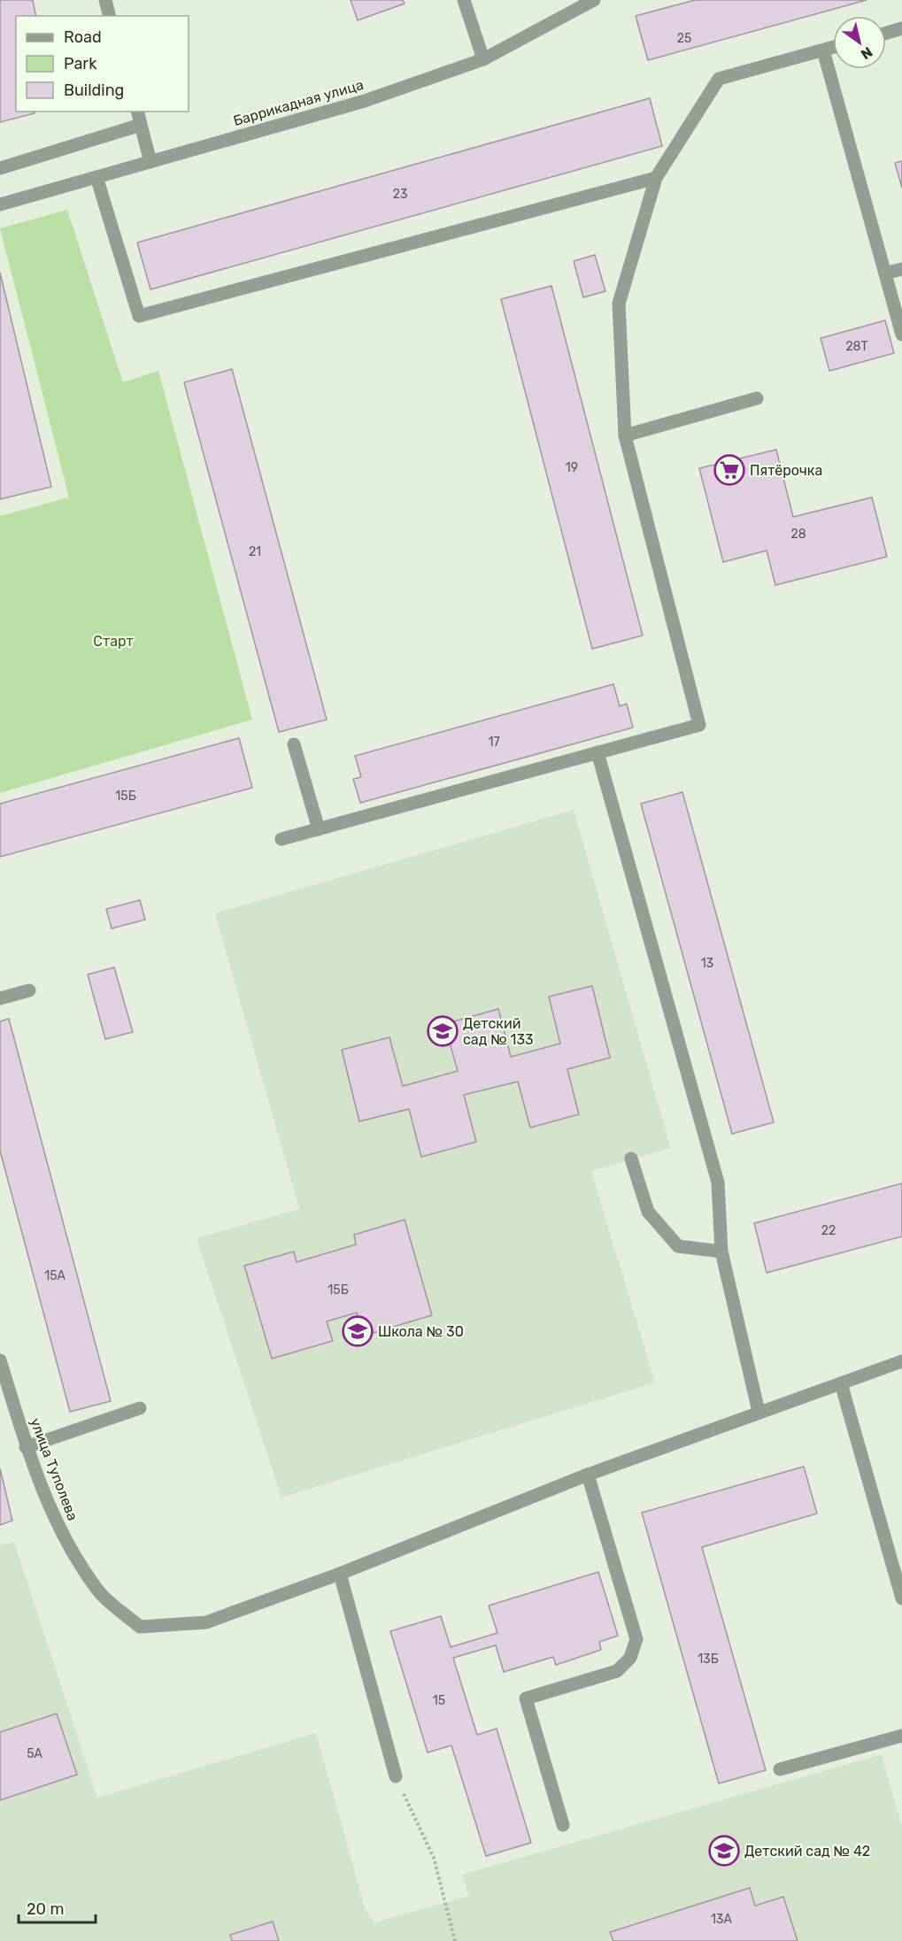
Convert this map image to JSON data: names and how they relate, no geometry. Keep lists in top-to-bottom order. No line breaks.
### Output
{"streets":{"street":["Баррикадная улица","улица Туполева"]},"parks":["Старт"],"places":{"supermarket":["Пятёрочка"],"school or university":["Детский сад № 133","Школа № 30","Детский сад № 42"]},"house_numbers":["25","23","28Т","19","28","21","17","15Б","13","22","15А","15Б","13Б","15","5А","13А"],"legend":["Road","Park","Building"],"scale_bar":"20 m","north":"bottom right"}
